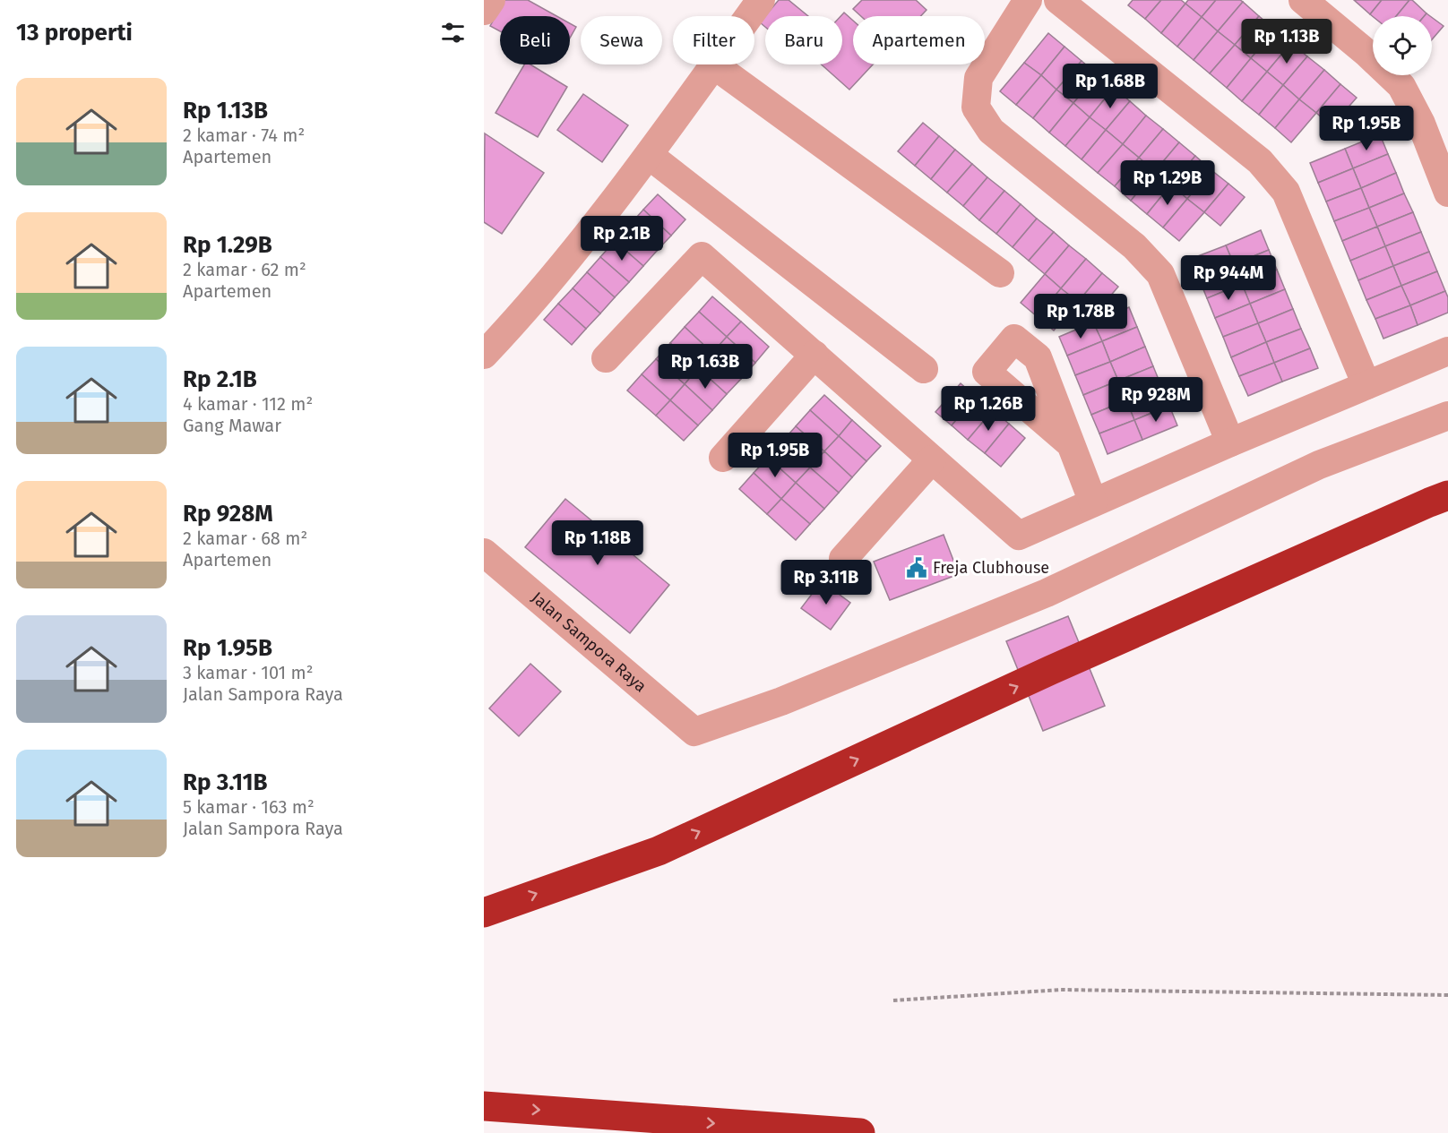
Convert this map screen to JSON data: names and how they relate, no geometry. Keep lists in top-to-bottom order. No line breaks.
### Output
{"streets":{"street":["Jalan Sampora Raya"]},"places":{"public building":["Freja Clubhouse"]},"page":{"heading":"13 properti","chip":["Beli","Sewa","Filter","Baru","Apartemen"],"price":["Rp 1.13B","Rp 1.68B","Rp 1.95B","Rp 1.29B","Rp 2.1B","Rp 944M","Rp 1.78B","Rp 1.63B","Rp 928M","Rp 1.26B","Rp 1.95B","Rp 1.18B","Rp 3.11B"],"list":[{"name":"Rp 1.13B","note":"2 kamar · 74 m² · Apartemen"},{"name":"Rp 1.29B","note":"2 kamar · 62 m² · Apartemen"},{"name":"Rp 2.1B","note":"4 kamar · 112 m² · Gang Mawar"},{"name":"Rp 928M","note":"2 kamar · 68 m² · Apartemen"},{"name":"Rp 1.95B","note":"3 kamar · 101 m² · Jalan Sampora Raya"},{"name":"Rp 3.11B","note":"5 kamar · 163 m² · Jalan Sampora Raya"}]}}
